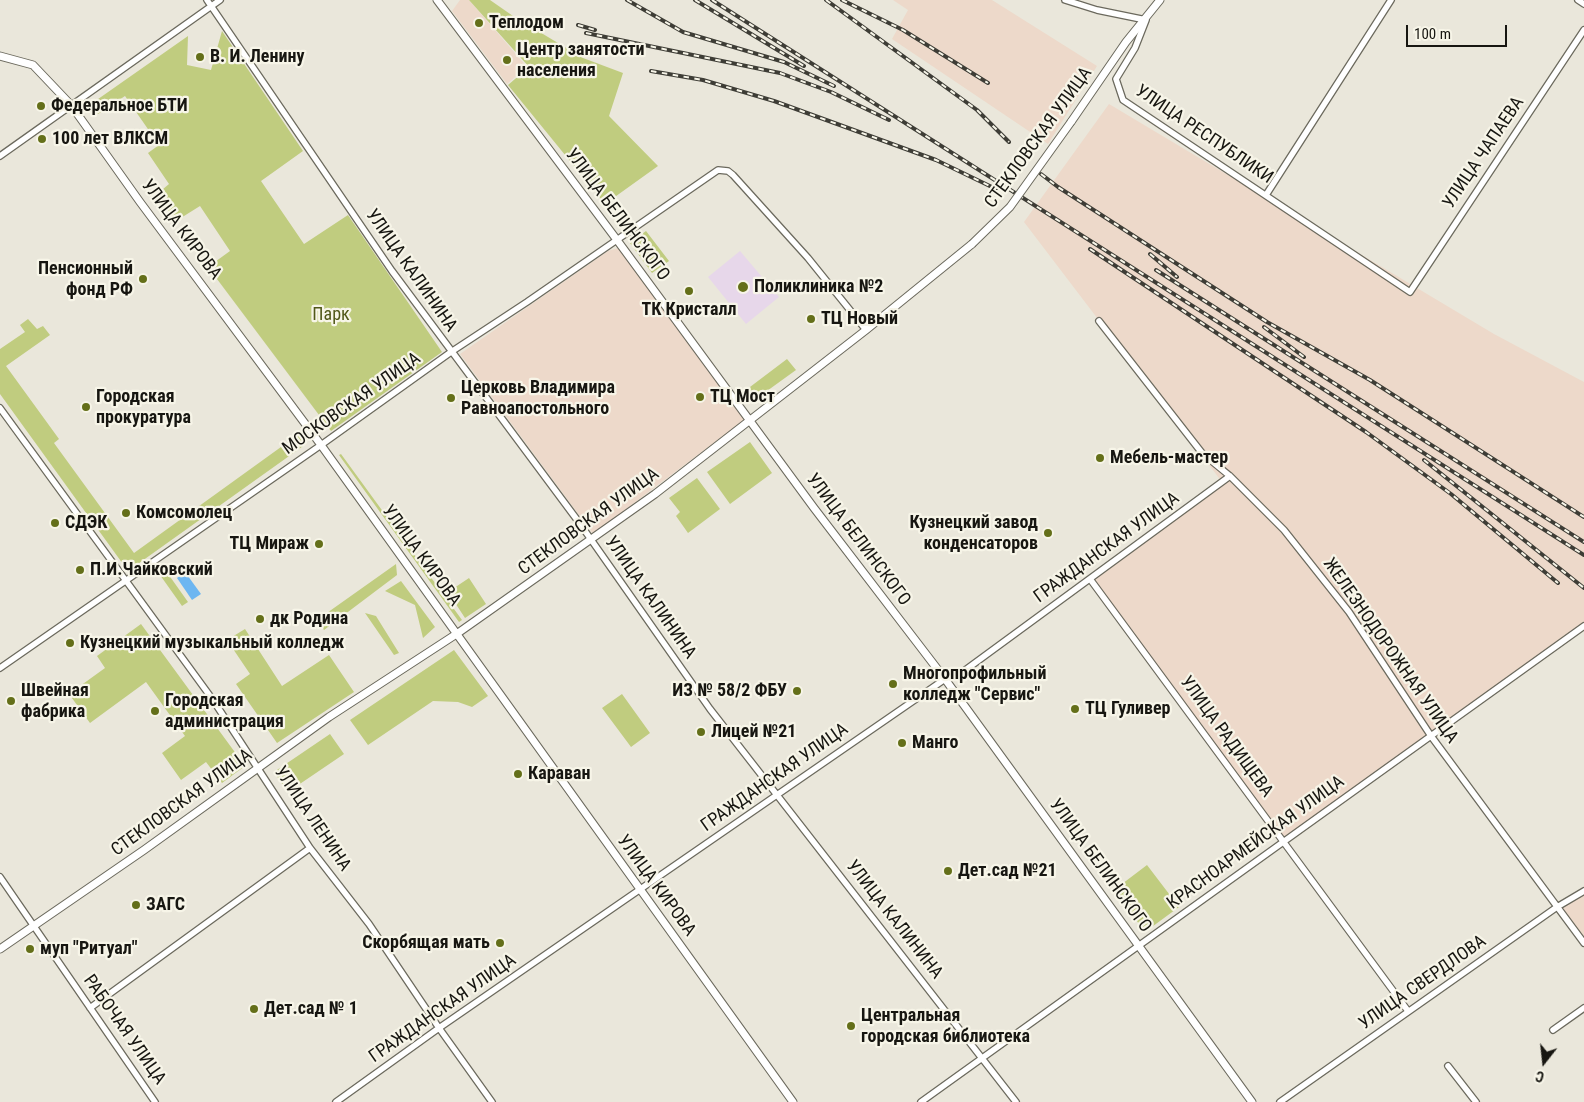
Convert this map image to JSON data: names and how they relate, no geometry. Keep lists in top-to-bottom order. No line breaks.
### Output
{"streets":{"street":["УЛИЦА РЕСПУБЛИКИ","СТЕКЛОВСКАЯ УЛИЦА","УЛИЦА ЧАПАЕВА","УЛИЦА БЕЛИНСКОГО","УЛИЦА КИРОВА","УЛИЦА КАЛИНИНА","МОСКОВСКАЯ УЛИЦА","ГРАЖДАНСКАЯ УЛИЦА","ЖЕЛЕЗНОДОРОЖНАЯ УЛИЦА","УЛИЦА РАДИЩЕВА","УЛИЦА ЛЕНИНА","КРАСНОАРМЕЙСКАЯ УЛИЦА","УЛИЦА СВЕРДЛОВА","РАБОЧАЯ УЛИЦА"]},"crossings":[["УЛИЦА РЕСПУБЛИКИ","СТЕКЛОВСКАЯ УЛИЦА"],["УЛИЦА РЕСПУБЛИКИ","УЛИЦА ЧАПАЕВА"],["СТЕКЛОВСКАЯ УЛИЦА","УЛИЦА БЕЛИНСКОГО"],["СТЕКЛОВСКАЯ УЛИЦА","УЛИЦА КИРОВА"],["СТЕКЛОВСКАЯ УЛИЦА","УЛИЦА КАЛИНИНА"],["СТЕКЛОВСКАЯ УЛИЦА","МОСКОВСКАЯ УЛИЦА"],["СТЕКЛОВСКАЯ УЛИЦА","УЛИЦА ЛЕНИНА"],["СТЕКЛОВСКАЯ УЛИЦА","РАБОЧАЯ УЛИЦА"],["УЛИЦА БЕЛИНСКОГО","МОСКОВСКАЯ УЛИЦА"],["УЛИЦА БЕЛИНСКОГО","ГРАЖДАНСКАЯ УЛИЦА"],["УЛИЦА БЕЛИНСКОГО","КРАСНОАРМЕЙСКАЯ УЛИЦА"],["УЛИЦА КИРОВА","МОСКОВСКАЯ УЛИЦА"],["УЛИЦА КИРОВА","ГРАЖДАНСКАЯ УЛИЦА"],["УЛИЦА КАЛИНИНА","МОСКОВСКАЯ УЛИЦА"],["УЛИЦА КАЛИНИНА","ГРАЖДАНСКАЯ УЛИЦА"],["УЛИЦА КАЛИНИНА","КРАСНОАРМЕЙСКАЯ УЛИЦА"],["МОСКОВСКАЯ УЛИЦА","УЛИЦА ЛЕНИНА"],["ГРАЖДАНСКАЯ УЛИЦА","ЖЕЛЕЗНОДОРОЖНАЯ УЛИЦА"],["ГРАЖДАНСКАЯ УЛИЦА","УЛИЦА РАДИЩЕВА"],["ГРАЖДАНСКАЯ УЛИЦА","УЛИЦА ЛЕНИНА"],["ЖЕЛЕЗНОДОРОЖНАЯ УЛИЦА","КРАСНОАРМЕЙСКАЯ УЛИЦА"],["ЖЕЛЕЗНОДОРОЖНАЯ УЛИЦА","УЛИЦА СВЕРДЛОВА"],["УЛИЦА РАДИЩЕВА","КРАСНОАРМЕЙСКАЯ УЛИЦА"],["УЛИЦА РАДИЩЕВА","УЛИЦА СВЕРДЛОВА"]],"parks":["Парк"],"places":["Теплодом","В. И. Ленину","Центр занятости населения","Федеральное БТИ","100 лет ВЛКСМ","Пенсионный фонд РФ","Поликлиника №2","ТК Кристалл","ТЦ Новый","ТЦ Мост","Церковь Владимира Равноапостольного","Городская прокуратура","Мебель-мастер","Комсомолец","СДЭК","Кузнецкий завод конденсаторов","ТЦ Мираж","П.И.Чайковский","дк Родина","Кузнецкий музыкальный колледж","Многопрофильный колледж \"Сервис\"","ИЗ № 58/2 ФБУ","Швейная фабрика","ТЦ Гуливер","Городская администрация","Лицей №21","Манго","Караван","Дет.сад №21","ЗАГС","Скорбящая мать","муп \"Ритуал\"","Дет.сад № 1","Центральная городская библиотека"],"scale_bar":"100 m","north":"bottom"}
